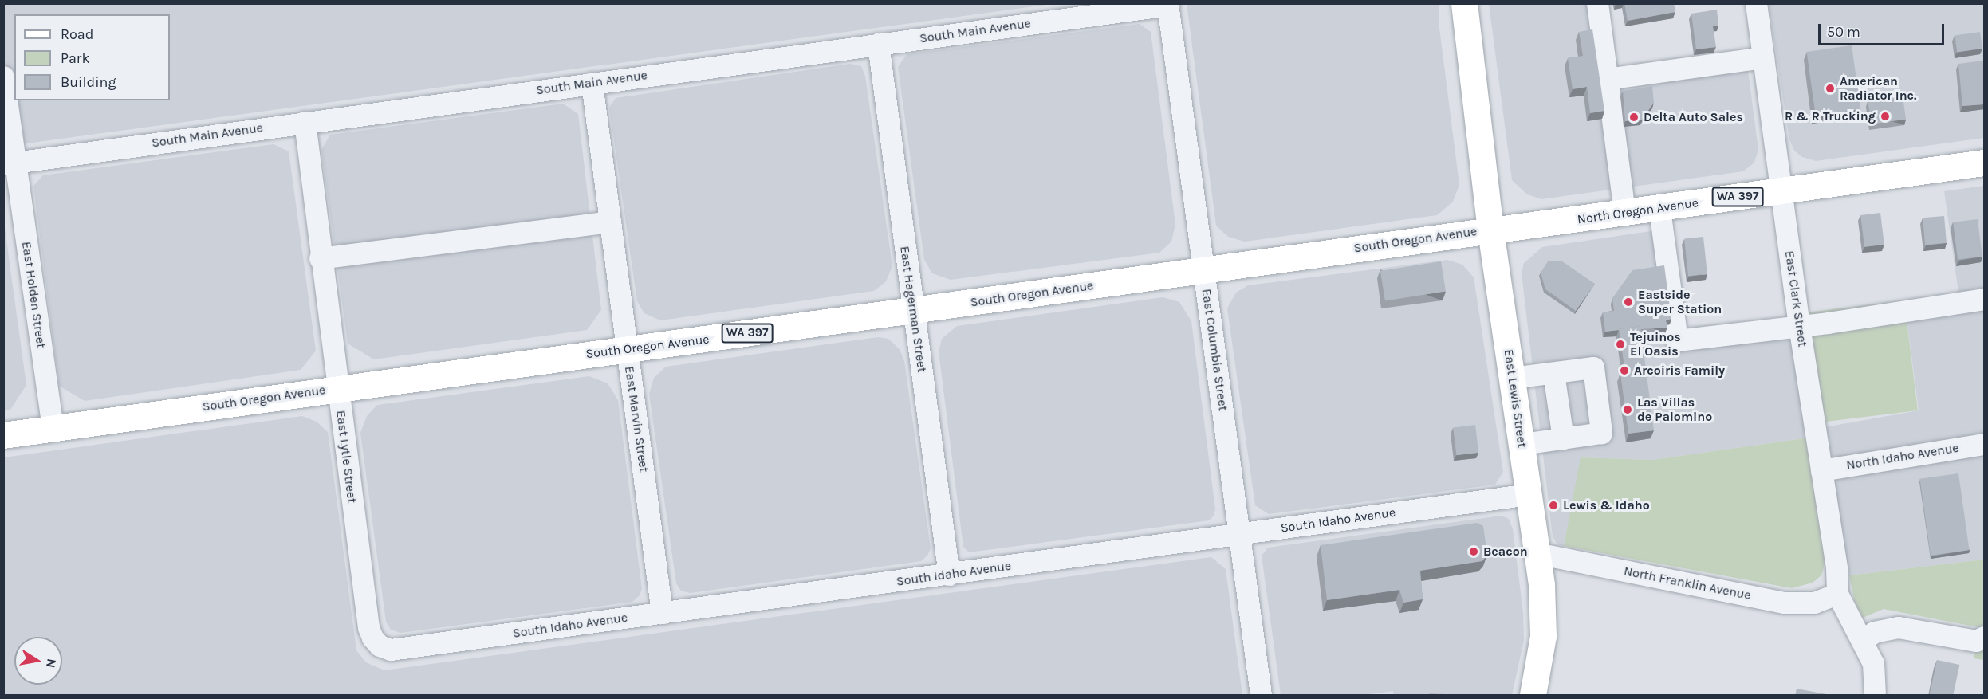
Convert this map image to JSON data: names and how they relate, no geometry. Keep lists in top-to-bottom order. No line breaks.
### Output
{"streets":{"main road":["WA 397","North Oregon Avenue","South Oregon Avenue","East Lewis Street"],"street":["South Main Avenue","East Holden Street","East Clark Street","East Hagerman Street","East Columbia Street","East Marvin Street","East Lytle Street","North Idaho Avenue","South Idaho Avenue","North Franklin Avenue"]},"crossings":[["South Main Avenue","East Holden Street"],["South Main Avenue","East Hagerman Street"],["South Main Avenue","East Columbia Street"],["South Main Avenue","East Marvin Street"],["South Main Avenue","East Lytle Street"],["North Oregon Avenue","South Oregon Avenue"],["North Oregon Avenue","East Clark Street"],["North Oregon Avenue","East Lewis Street"],["South Oregon Avenue","East Holden Street"],["South Oregon Avenue","East Hagerman Street"],["South Oregon Avenue","East Columbia Street"],["South Oregon Avenue","East Lewis Street"],["South Oregon Avenue","East Marvin Street"],["South Oregon Avenue","East Lytle Street"],["East Clark Street","North Idaho Avenue"],["East Clark Street","North Franklin Avenue"],["East Hagerman Street","South Idaho Avenue"],["East Columbia Street","South Idaho Avenue"],["East Lewis Street","South Idaho Avenue"],["East Lewis Street","North Franklin Avenue"],["East Marvin Street","South Idaho Avenue"],["East Lytle Street","South Idaho Avenue"]],"places":["American Radiator Inc.","R & R Trucking","Delta Auto Sales","Eastside Super Station","Tejuinos El Oasis","Arcoiris Family","Las Villas de Palomino","Lewis & Idaho","Beacon"],"legend":["Road","Park","Building"],"scale_bar":"50 m","north":"right"}
